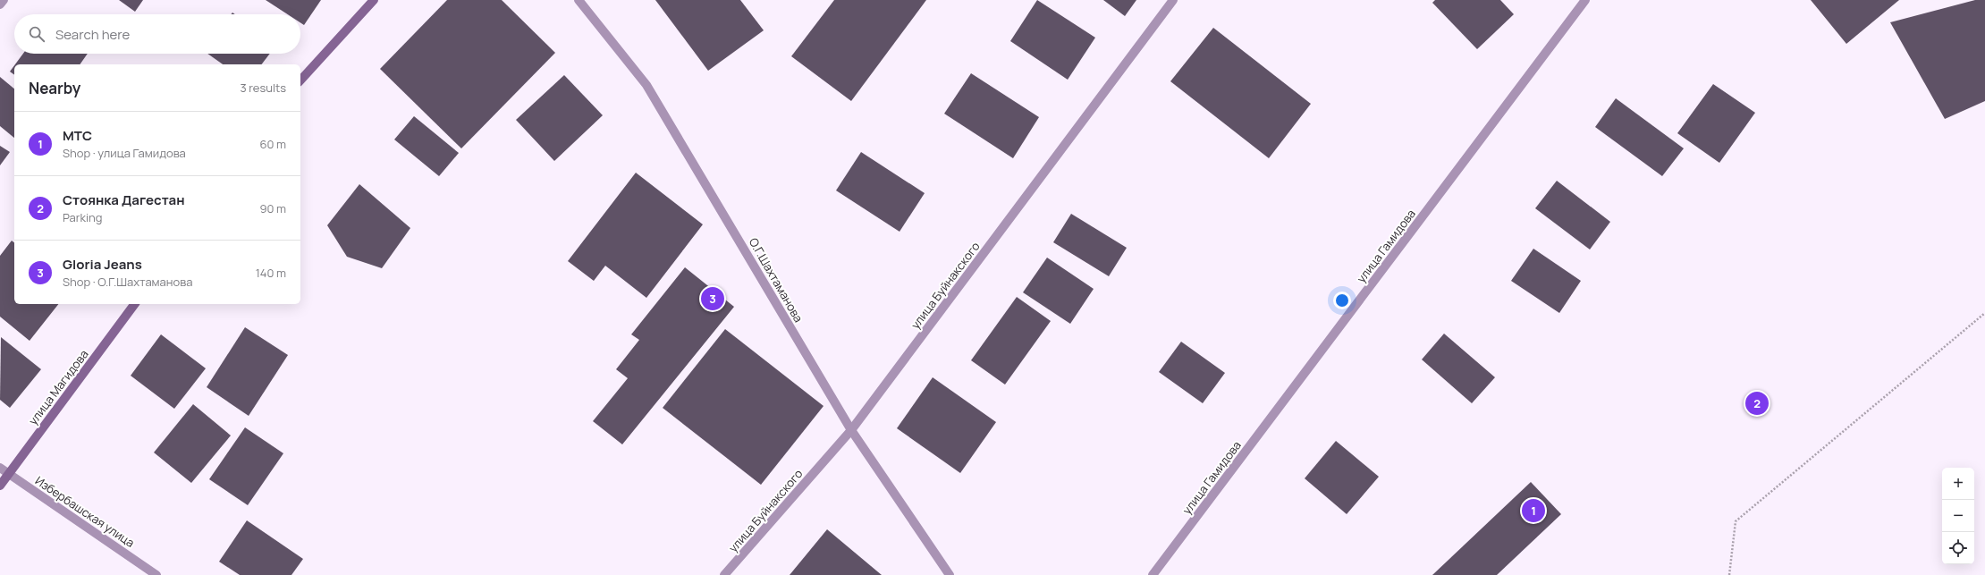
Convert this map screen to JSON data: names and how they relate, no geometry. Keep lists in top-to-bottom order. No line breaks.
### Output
{"streets":{"main road":["улица Магидова"],"street":["улица Гамидова","О.Г.Шахтаманова","улица Буйнакского","Избербашская улица"]},"crossings":[["О.Г.Шахтаманова","улица Буйнакского"],["улица Магидова","Избербашская улица"]],"page":{"search":"Search here","heading":["Nearby","3 results"],"list":[{"mark":"1","name":"МТС","note":"Shop · улица Гамидова","value":"60 m"},{"mark":"2","name":"Стоянка Дагестан","note":"Parking","value":"90 m"},{"mark":"3","name":"Gloria Jeans","note":"Shop · О.Г.Шахтаманова","value":"140 m"}],"pins":["3","2","1"],"map_buttons":["+","−"]}}
